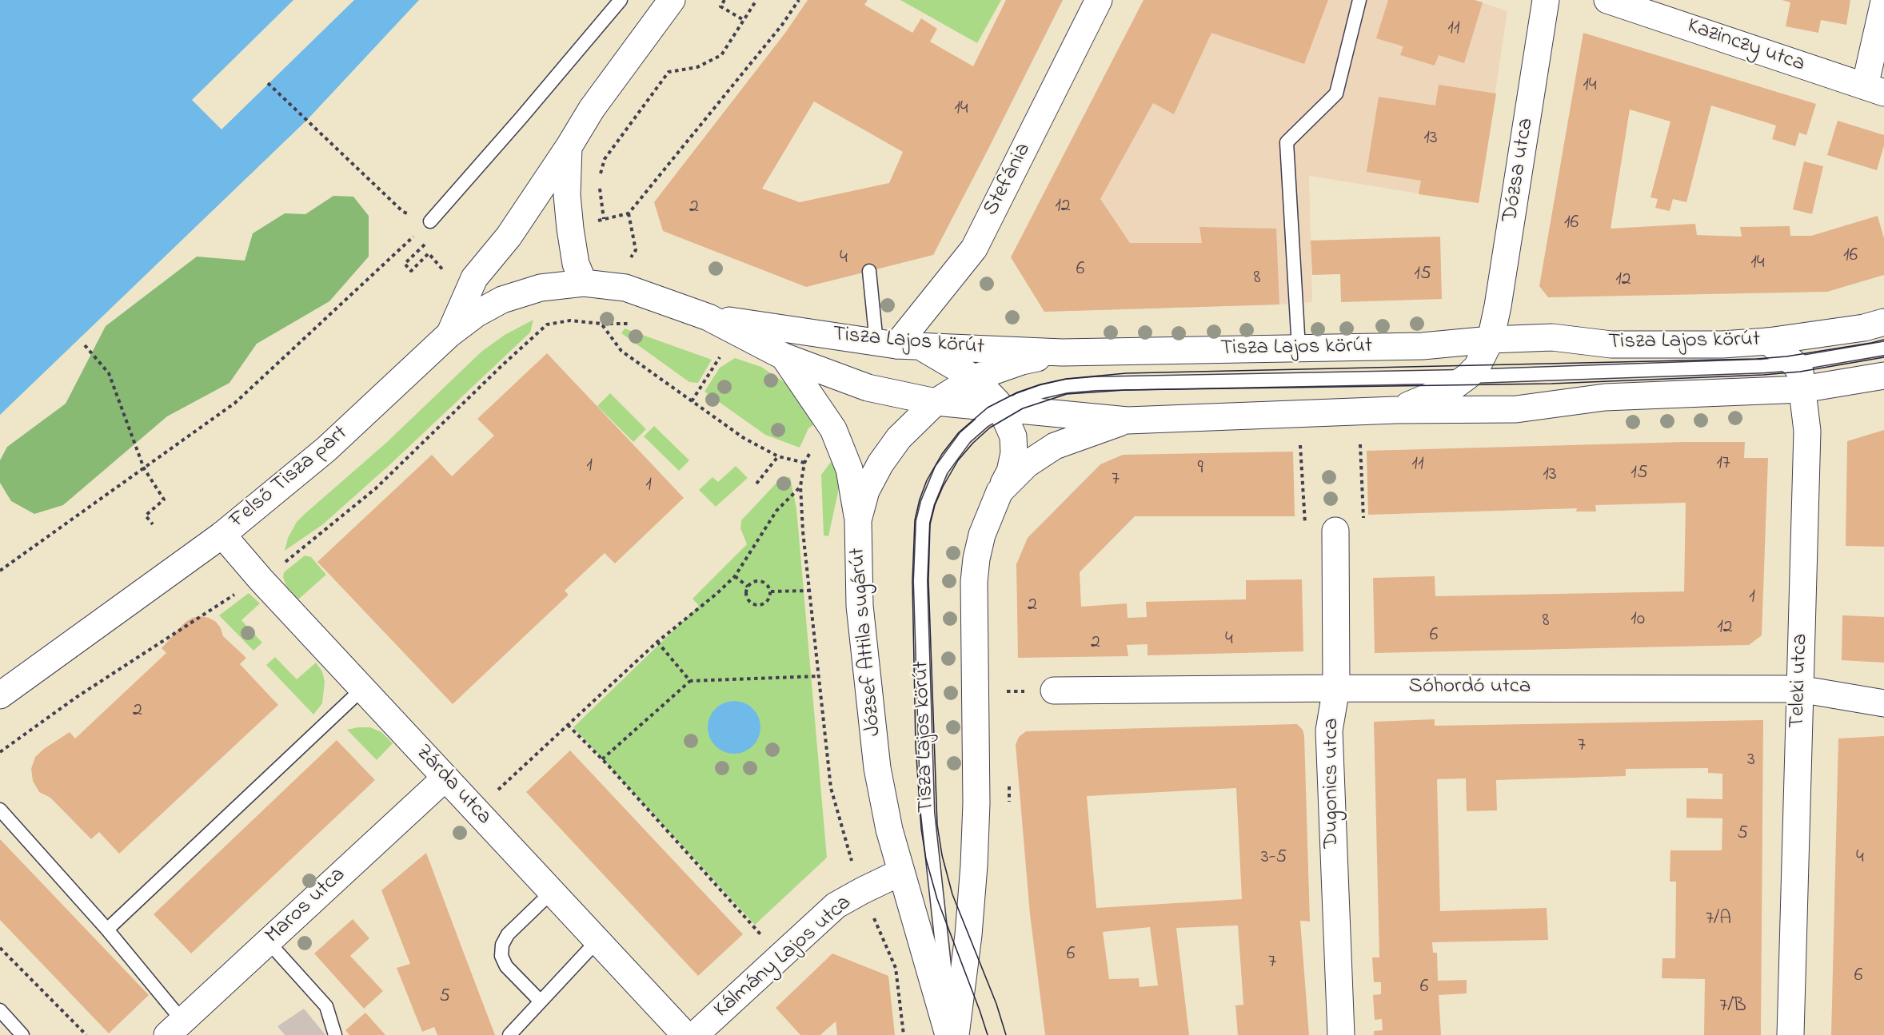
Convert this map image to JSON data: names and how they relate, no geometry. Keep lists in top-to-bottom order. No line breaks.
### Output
{"streets":{"street":["Kazinczy utca","Dózsa utca","Stefánia","Tisza Lajos körút","Felső Tisza part","József Attila sugárút","Teleki utca","Sóhordó utca","Dugonics utca","Zárda utca","Maros utca","Kálmány Lajos utca"]},"crossings":[["Dózsa utca","Tisza Lajos körút"],["Stefánia","Tisza Lajos körút"],["Tisza Lajos körút","Felső Tisza part"],["Tisza Lajos körút","József Attila sugárút"],["Tisza Lajos körút","Teleki utca"],["Felső Tisza part","Zárda utca"],["József Attila sugárút","Kálmány Lajos utca"],["Teleki utca","Sóhordó utca"],["Sóhordó utca","Dugonics utca"],["Zárda utca","Maros utca"]],"house_numbers":["11","14","14","13","12","2","16","16","4","14","6","15","8","12","17","11","1","9","15","13","7","1","1","2","10","8","12","6","4","2","2","7","3","5","3-5","4","7/A","6","7","6","6","5","7/B"]}
